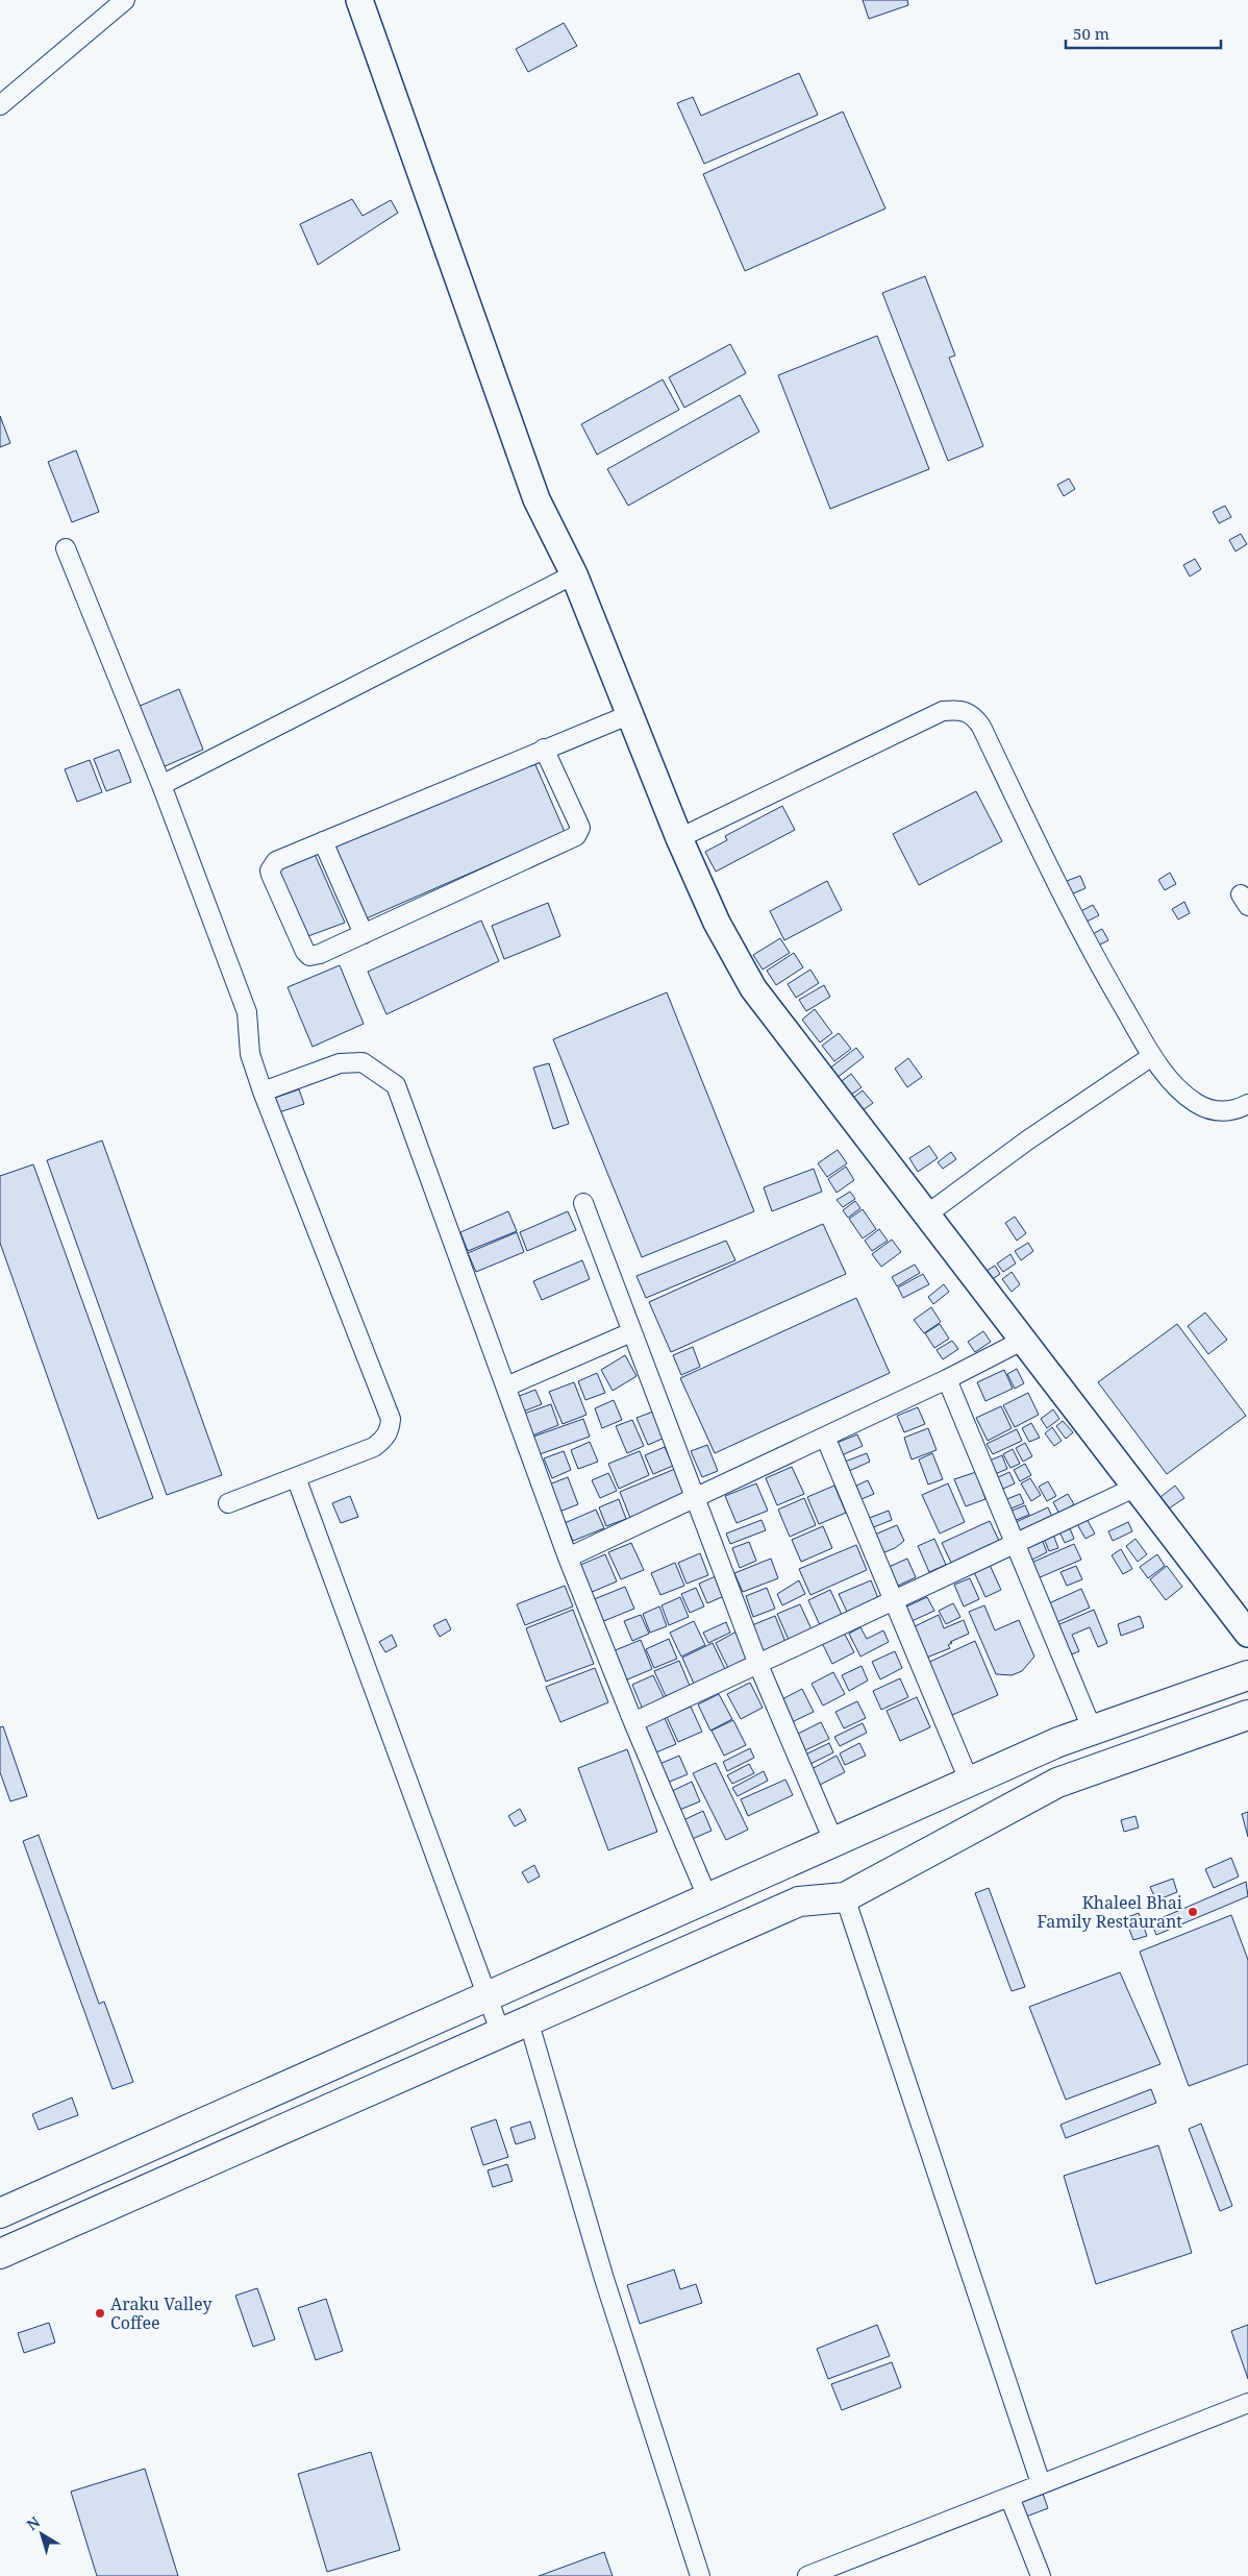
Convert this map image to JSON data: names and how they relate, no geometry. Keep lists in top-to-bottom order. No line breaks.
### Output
{"places":["Khaleel Bhai Family Restaurant","Araku Valley Coffee"],"scale_bar":"50 m","north":"top left"}
